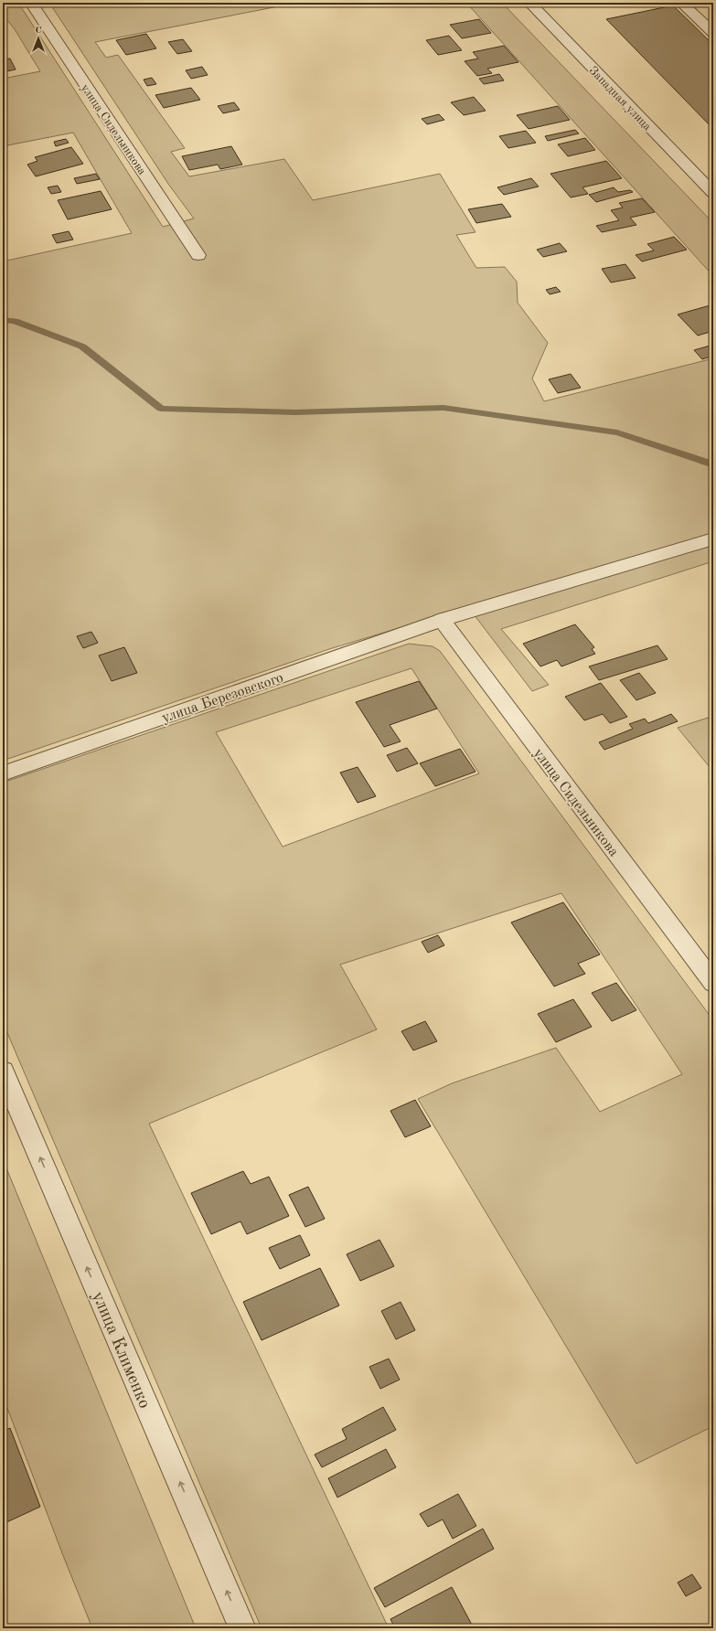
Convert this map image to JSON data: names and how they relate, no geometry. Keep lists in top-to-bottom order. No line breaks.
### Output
{"streets":{"street":["Западная улица","улица Сидельникова","улица Березовского","улица Клименко"]},"crossings":[["улица Сидельникова","улица Березовского"]],"one_way":["улица Клименко"],"north":"top"}
